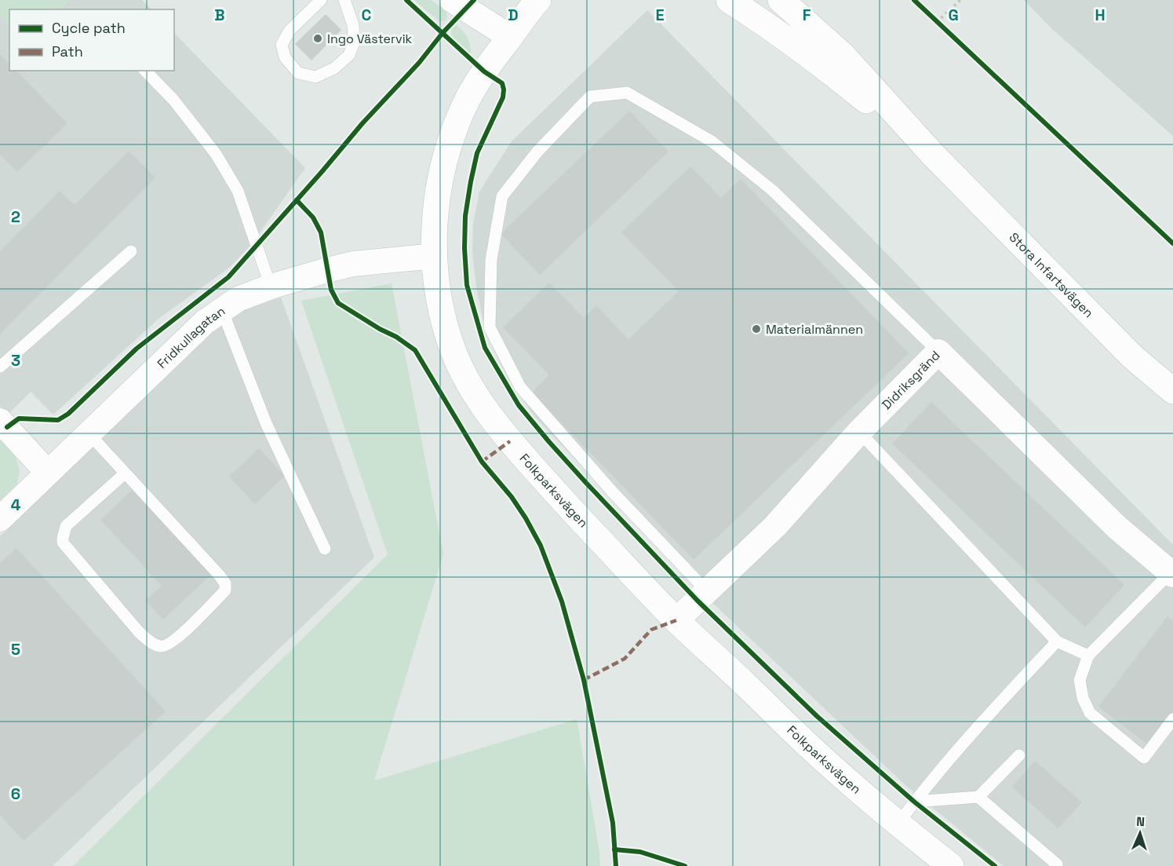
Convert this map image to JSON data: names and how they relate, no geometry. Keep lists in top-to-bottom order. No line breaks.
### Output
{"streets":{"main road":["Stora Infartsvägen","Folkparksvägen"],"street":["Fridkullagatan","Didriksgränd"]},"crossings":[["Fridkullagatan","Folkparksvägen"],["Didriksgränd","Folkparksvägen"]],"places":["Ingo Västervik","Materialmännen"],"legend":["Cycle path","Path"],"north":"top","grid":{"columns":["B","C","D","E","F","G","H"],"rows":["2","3","4","5","6"]}}
